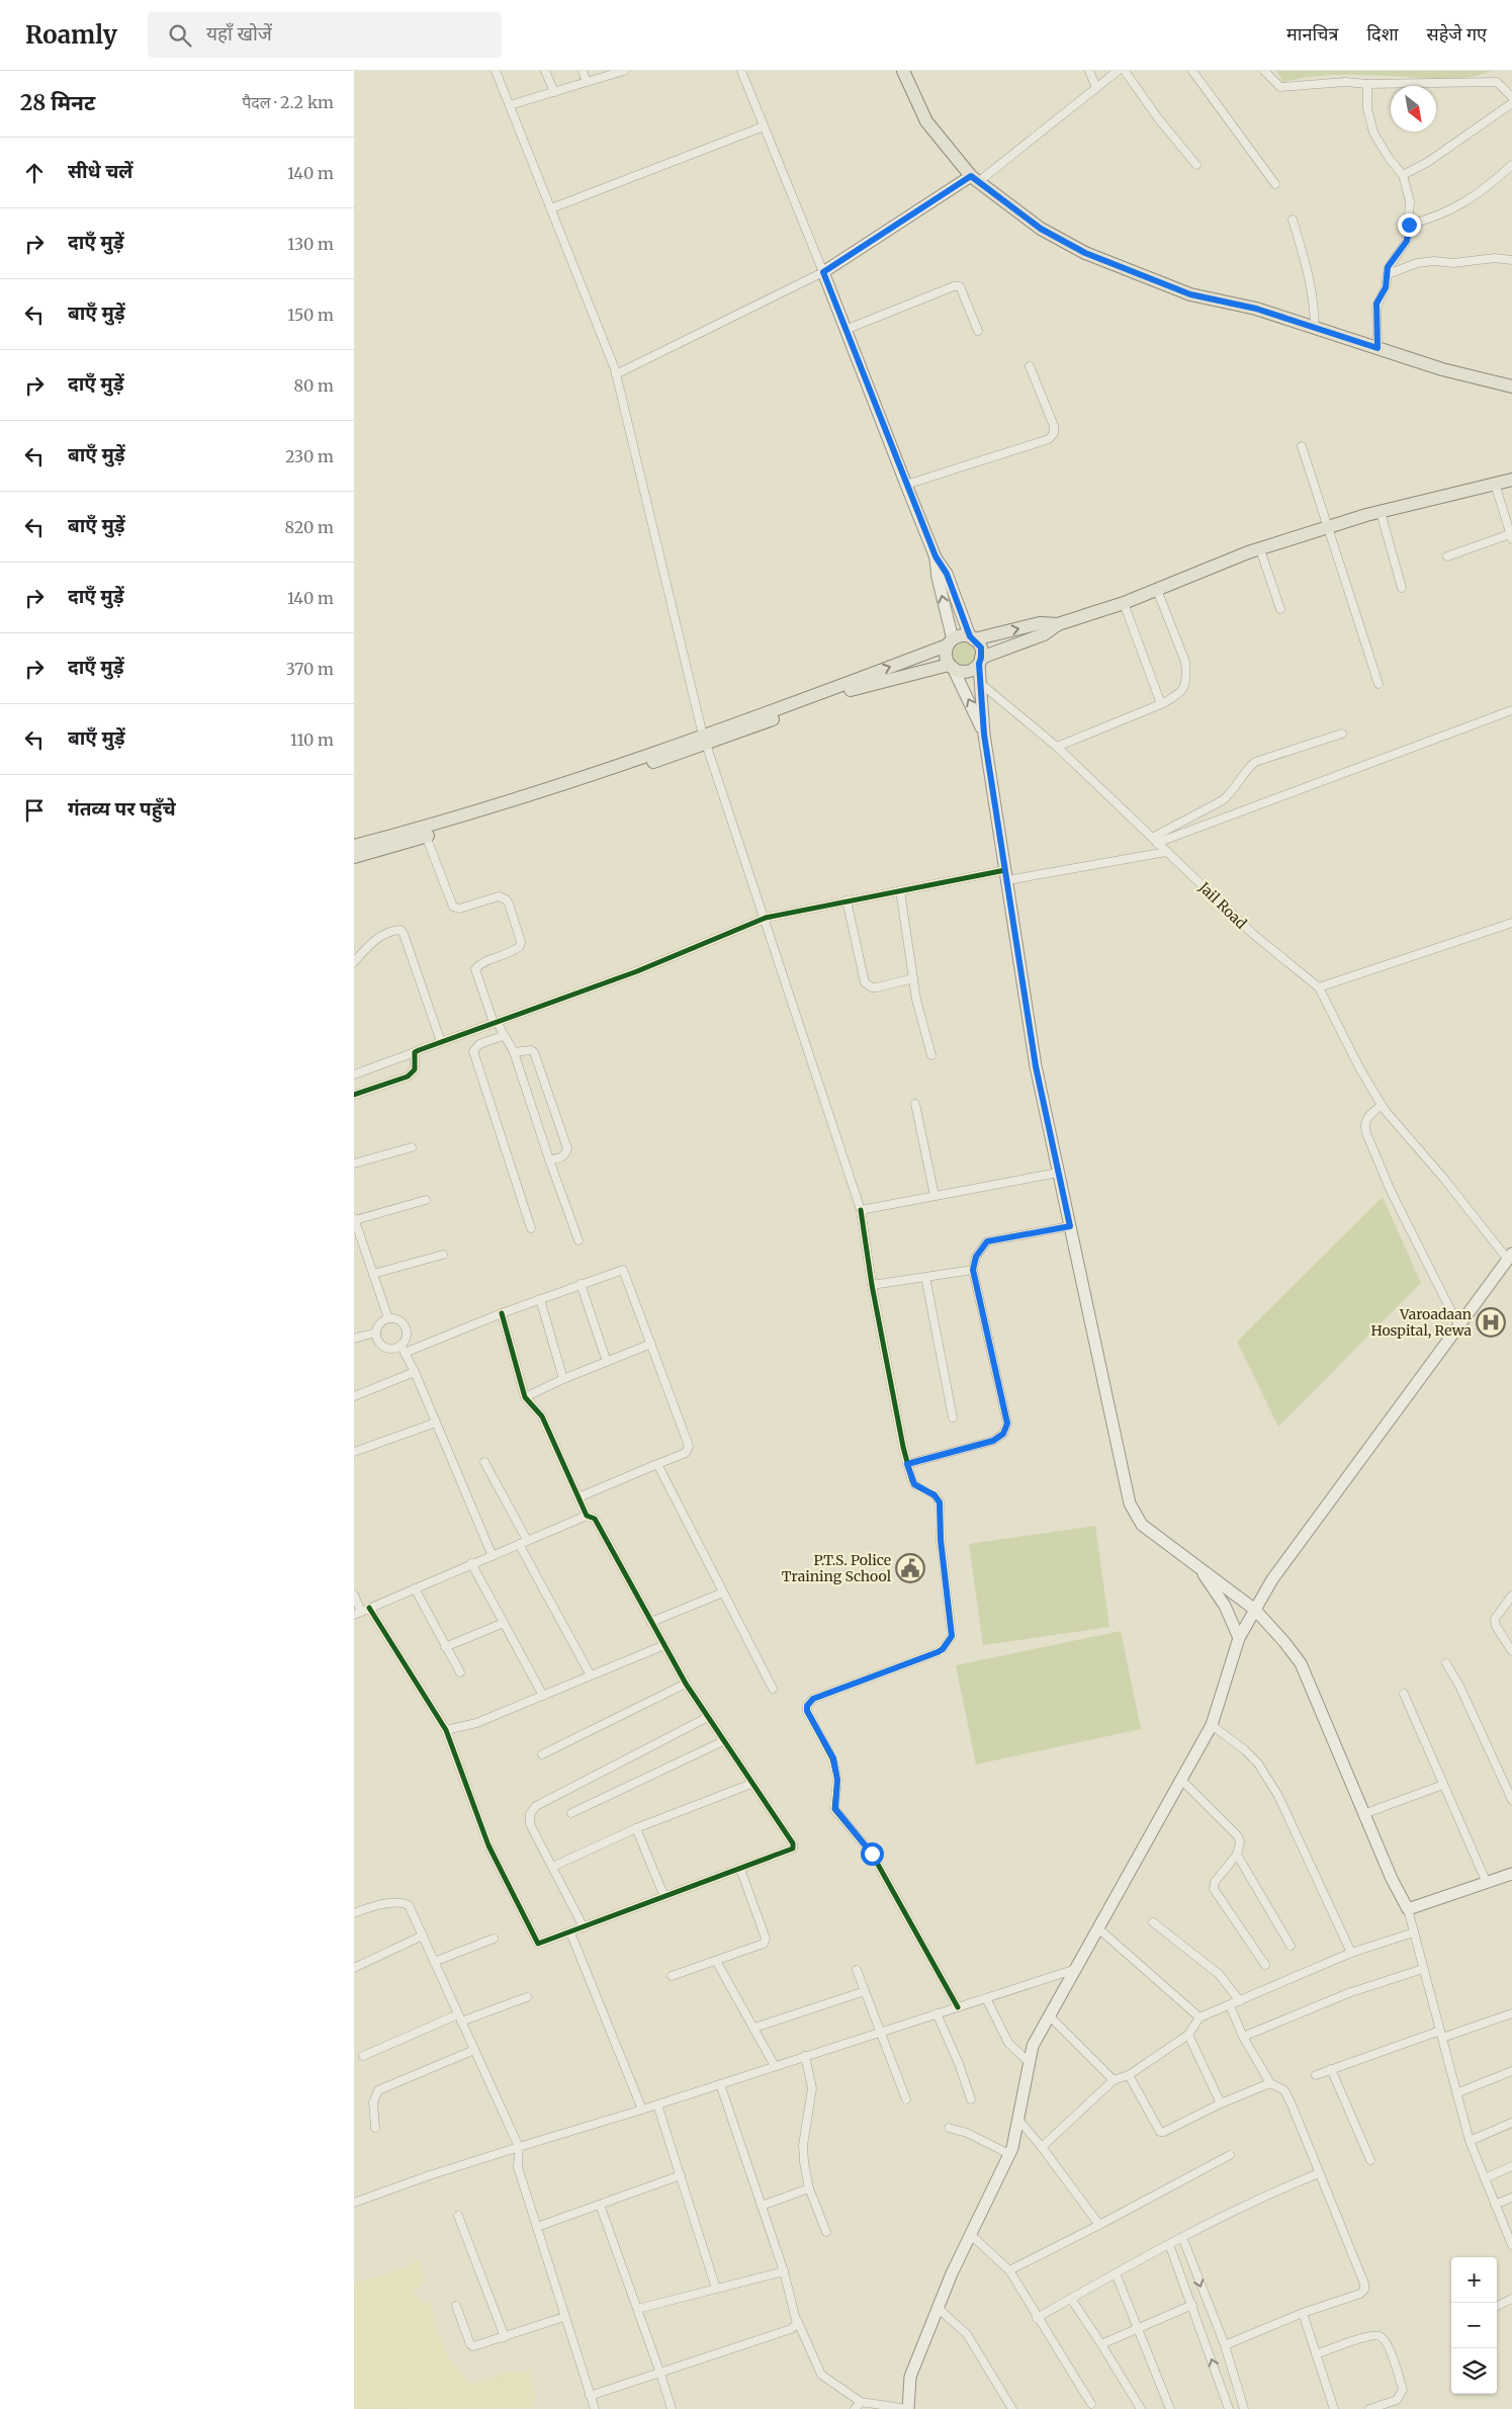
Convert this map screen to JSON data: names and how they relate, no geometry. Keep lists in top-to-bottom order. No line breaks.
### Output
{"streets":{"street":["Jail Road"]},"places":{"hospital":["Varoadaan Hospital, Rewa"],"public building":["P.T.S. Police Training School"]},"north":"bottom right","page":{"header":"Roamly","search":"यहाँ खोजें","nav":["मानचित्र","दिशा","सहेजे गए"],"heading":["28 मिनट","पैदल · 2.2 km"],"list":[["सीधे चलें","140 m"],["दाएँ मुड़ें","130 m"],["बाएँ मुड़ें","150 m"],["दाएँ मुड़ें","80 m"],["बाएँ मुड़ें","230 m"],["बाएँ मुड़ें","820 m"],["दाएँ मुड़ें","140 m"],["दाएँ मुड़ें","370 m"],["बाएँ मुड़ें","110 m"],"गंतव्य पर पहुँचे"],"map_buttons":["+","−"]}}
